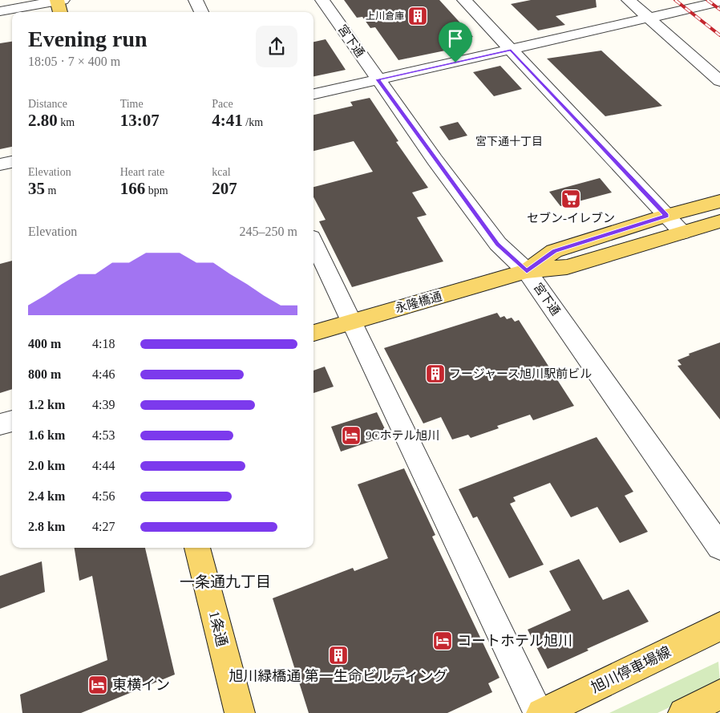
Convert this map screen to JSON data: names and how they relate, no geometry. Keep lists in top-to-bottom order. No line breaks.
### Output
{"streets":{"main road":["永隆橋通","1条通","旭川停車場線"],"street":["宮下通"]},"crossings":[["宮下通","永隆橋通"]],"districts":["宮下通十丁目","一条通九丁目"],"places":{"building":["上川倉庫","フージャース旭川駅前ビル","旭川緑橋通 第一生命ビルディング"],"supermarket":["セブン-イレブン"],"hotel":["9Cホテル旭川","コートホテル旭川","東横イン"]},"page":{"heading":["Evening run","18:05 · 7 × 400 m"],"stats":[["Distance","2.80 km"],["Time","13:07"],["Pace","4:41 /km"],["Elevation","35 m"],["Heart rate","166 bpm"],["kcal","207"]],"chart":["Elevation","245–250 m"],"list":[{"name":"400 m","note":"4:18"},{"name":"800 m","note":"4:46"},{"name":"1.2 km","note":"4:39"},{"name":"1.6 km","note":"4:53"},{"name":"2.0 km","note":"4:44"},{"name":"2.4 km","note":"4:56"},{"name":"2.8 km","note":"4:27"}]}}
